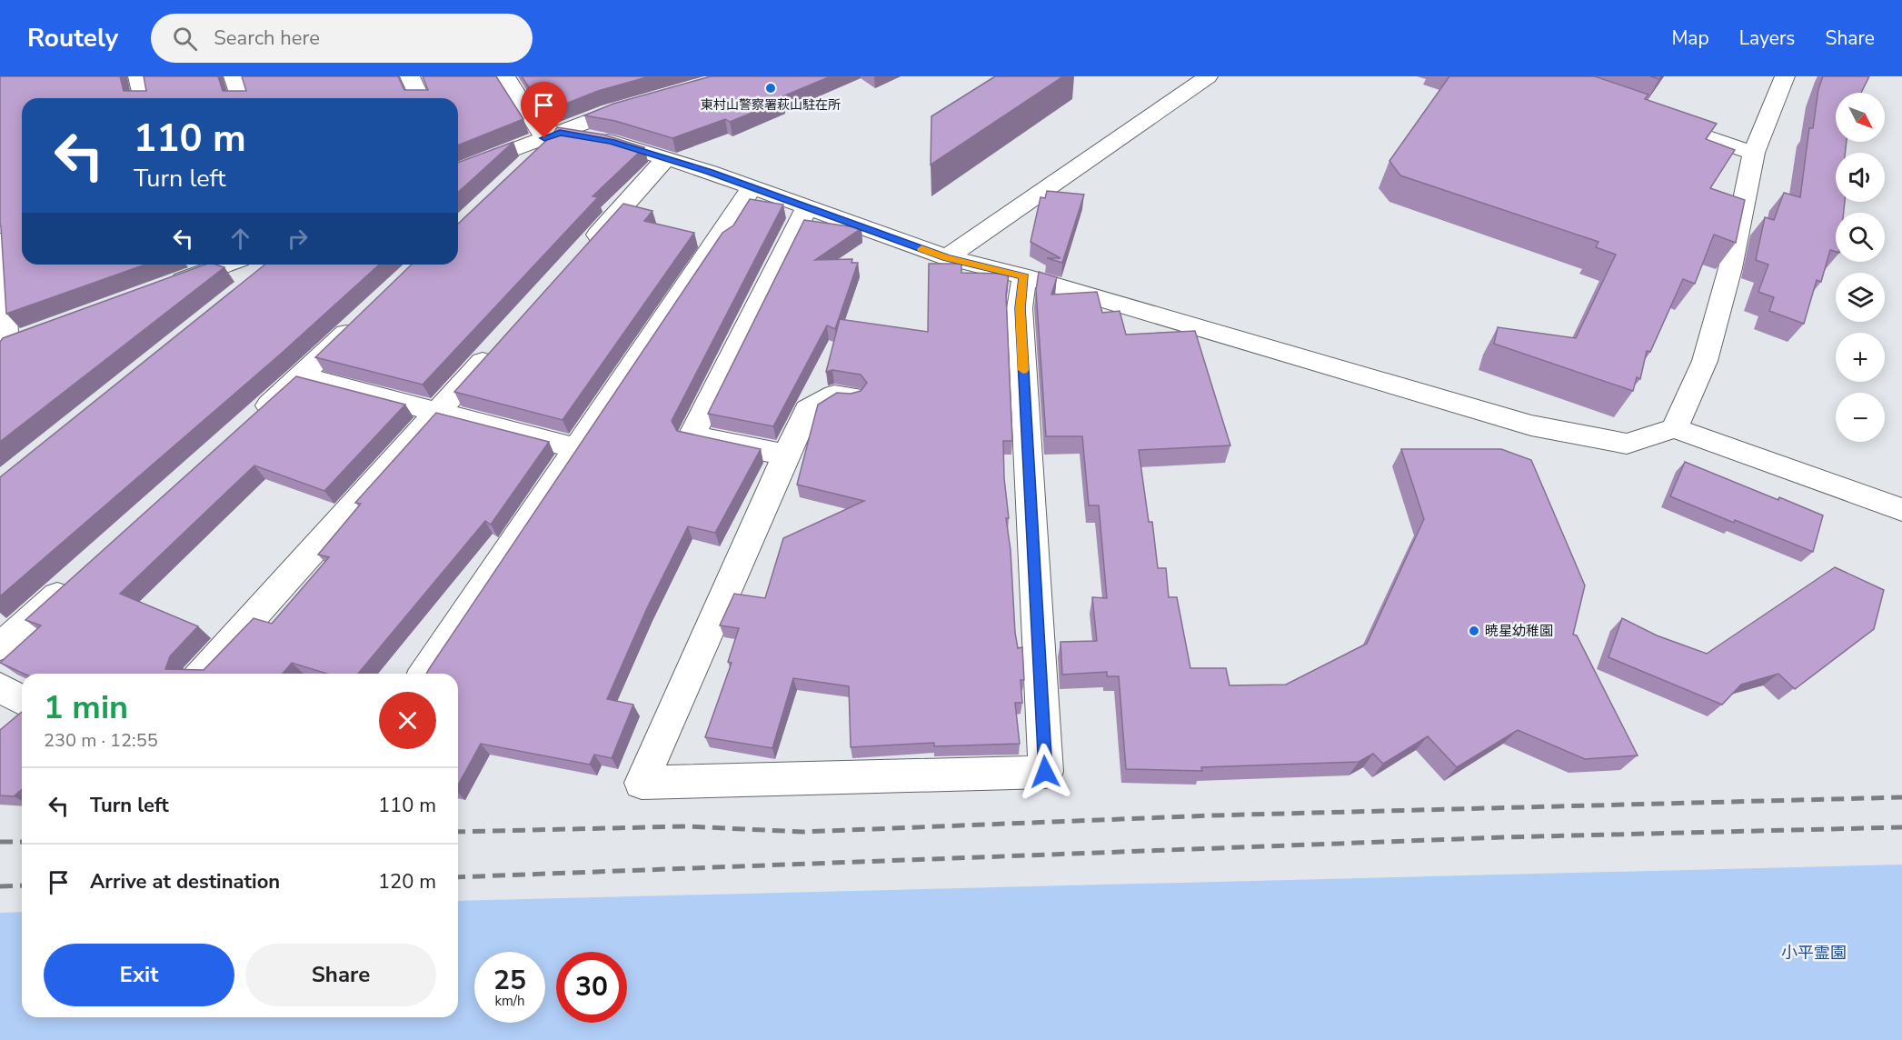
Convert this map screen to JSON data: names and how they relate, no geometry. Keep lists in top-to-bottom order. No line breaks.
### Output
{"parks":["小平霊園"],"places":["東村山警察署萩山駐在所","暁星幼稚園"],"north":"bottom right","page":{"header":"Routely","search":"Search here","nav":["Map","Layers","Share"],"map_buttons":["+","−"],"turn":["110 m","Turn left"],"heading":["1 min","230 m · 12:55"],"list":[{"name":"Turn left","value":"110 m"},{"name":"Arrive at destination","value":"120 m"}],"buttons":["Exit","Share"],"speed":"25 km/h","limit":"30"}}
